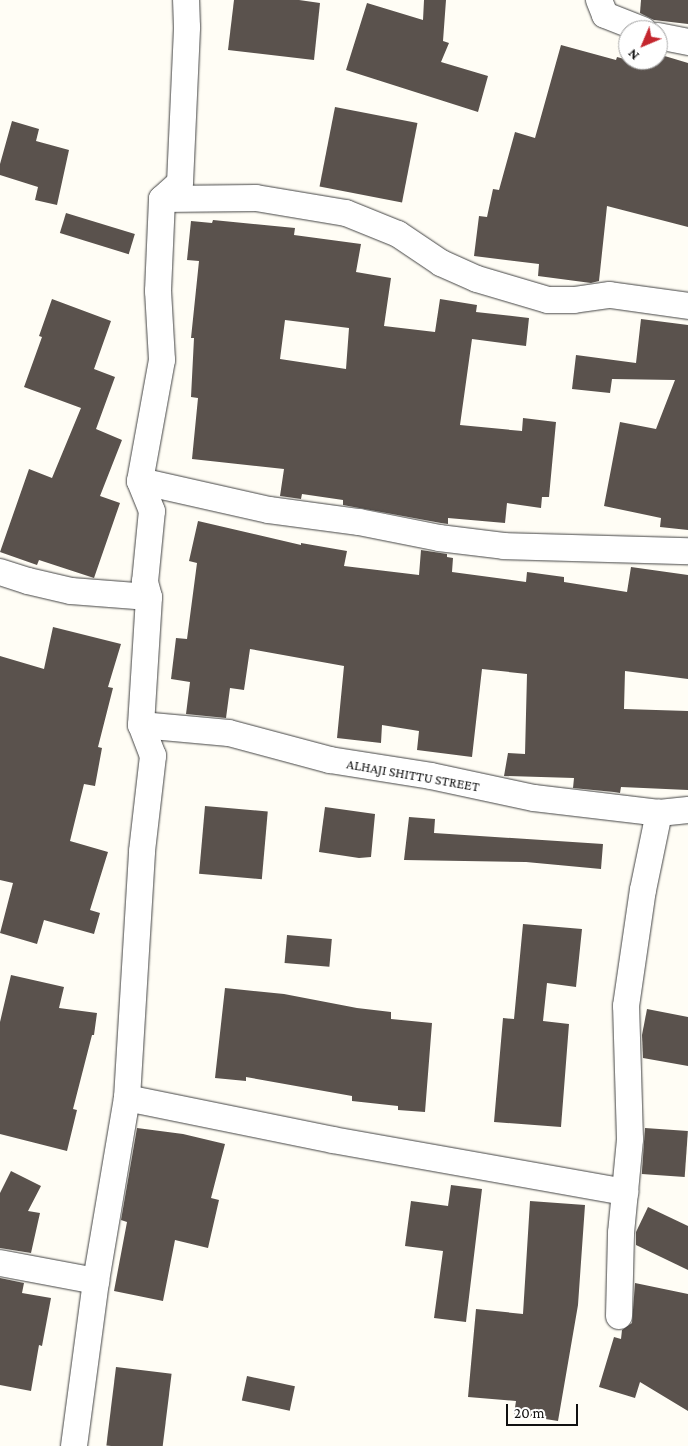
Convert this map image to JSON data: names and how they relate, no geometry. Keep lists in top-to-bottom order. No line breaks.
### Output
{"streets":{"street":["ALHAJI SHITTU STREET"]},"scale_bar":"20 m","north":"bottom left"}
